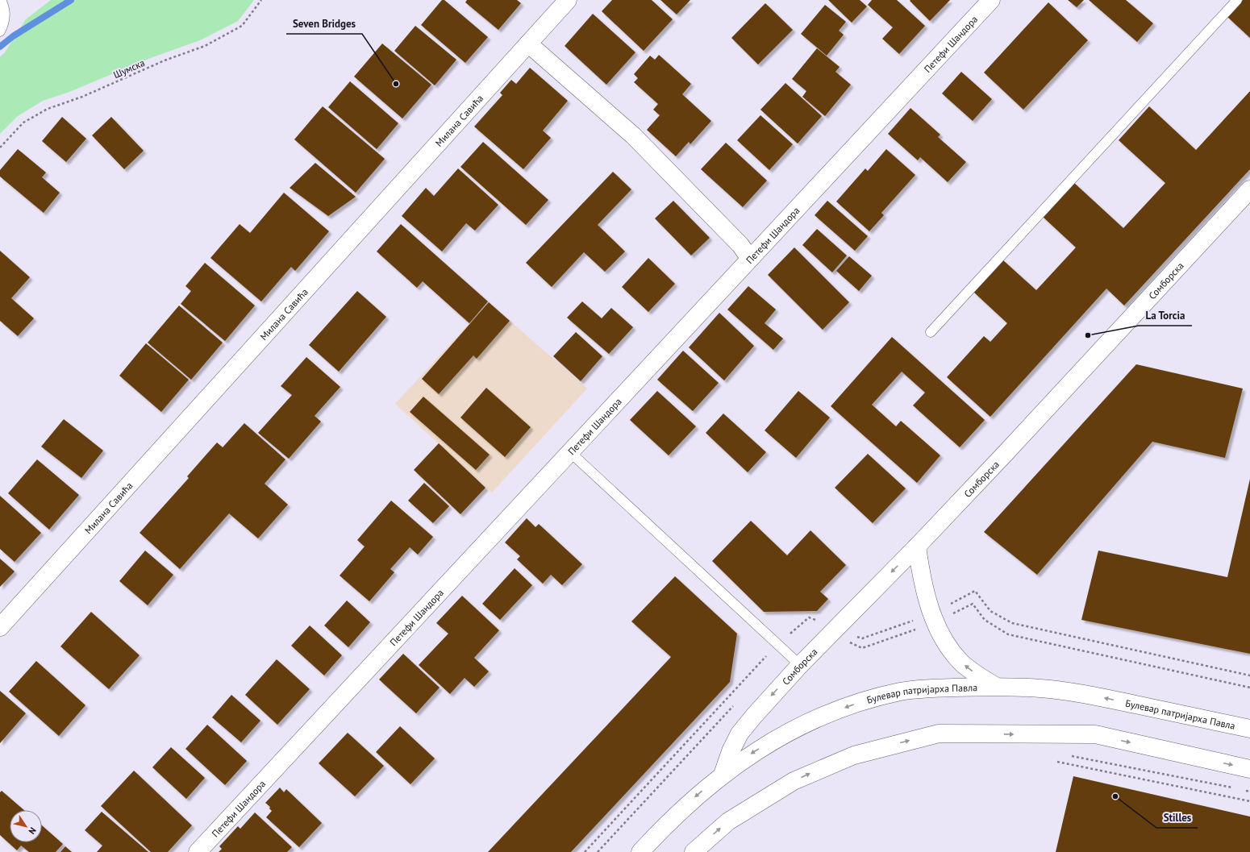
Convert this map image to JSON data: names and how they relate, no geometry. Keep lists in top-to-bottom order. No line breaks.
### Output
{"streets":{"street":["Петефи Шандора","Милана Савића","Сомборска","Булевар патријарха Павла"],"path":["Шумска"]},"crossings":[["Сомборска","Булевар патријарха Павла"]],"places":["Seven Bridges","La Torcia","Stilles"],"north":"bottom right"}
